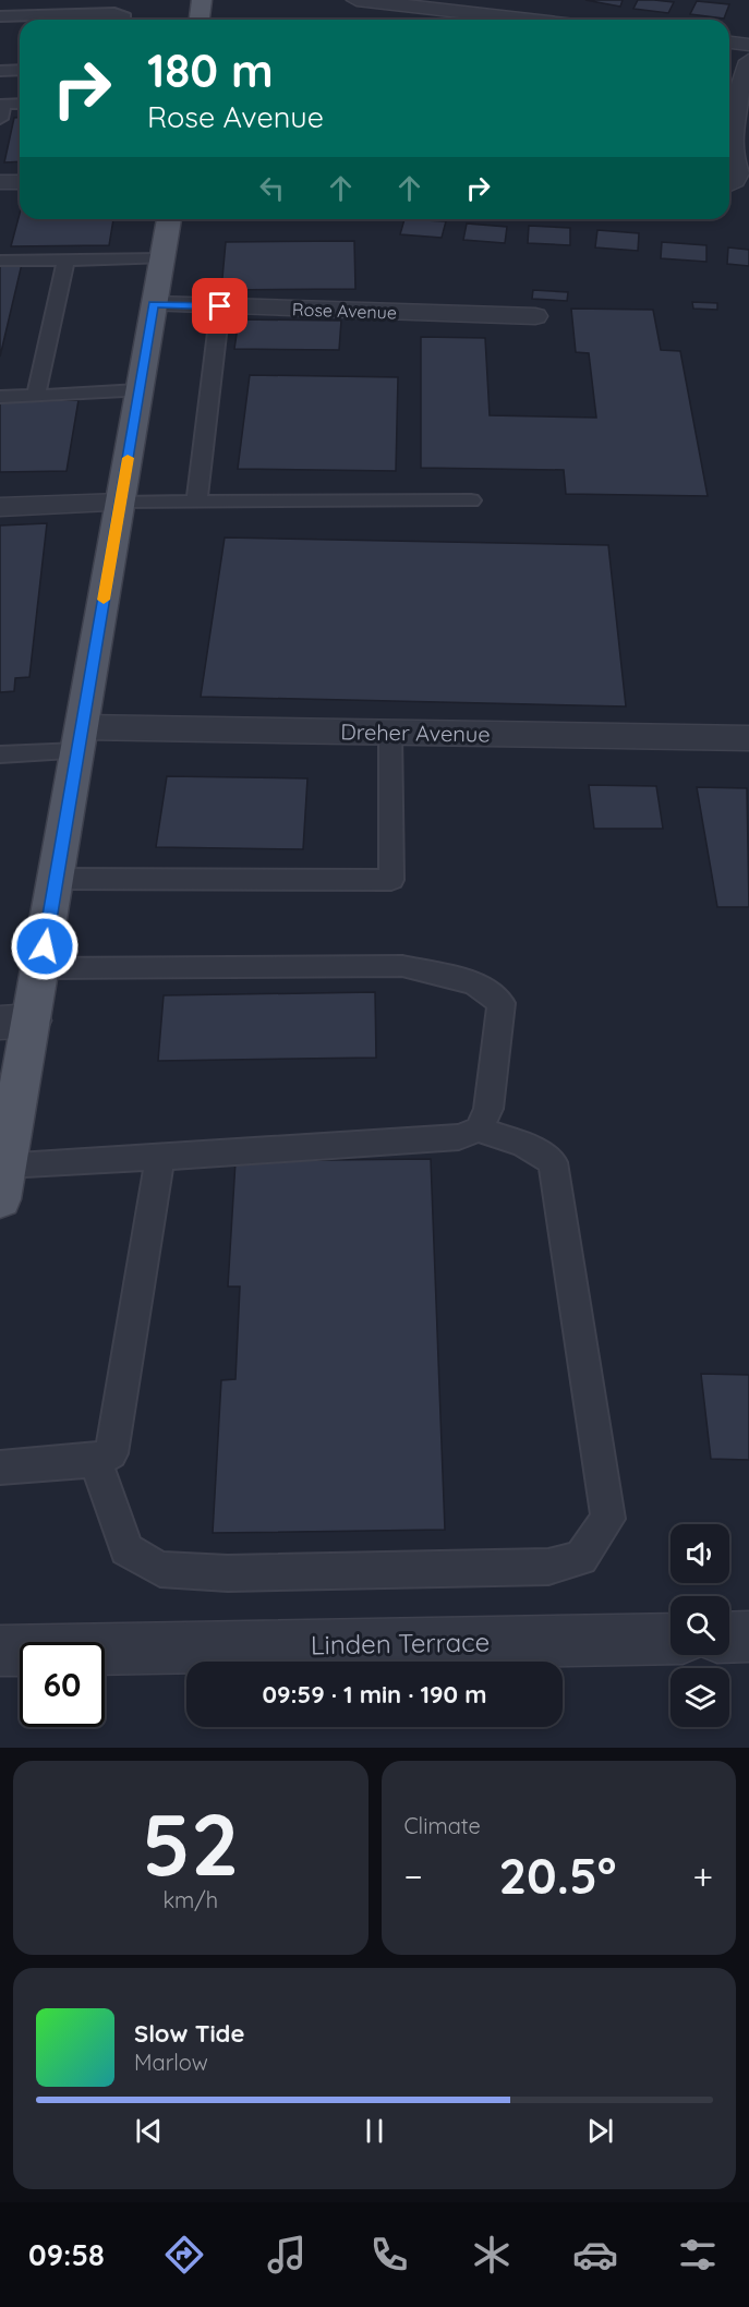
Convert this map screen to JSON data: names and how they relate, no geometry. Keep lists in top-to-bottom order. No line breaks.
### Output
{"streets":{"street":["Rose Avenue","Dreher Avenue","Linden Terrace"]},"page":{"turn":["180 m","Rose Avenue"],"limit":"60","trip":"09:59 · 1 min · 190 m","tile":[["52","km/h"],"Climate"],"heat":["−","20.5°","+"],"song":["Slow Tide","Marlow"],"tabs":"09:58"}}
